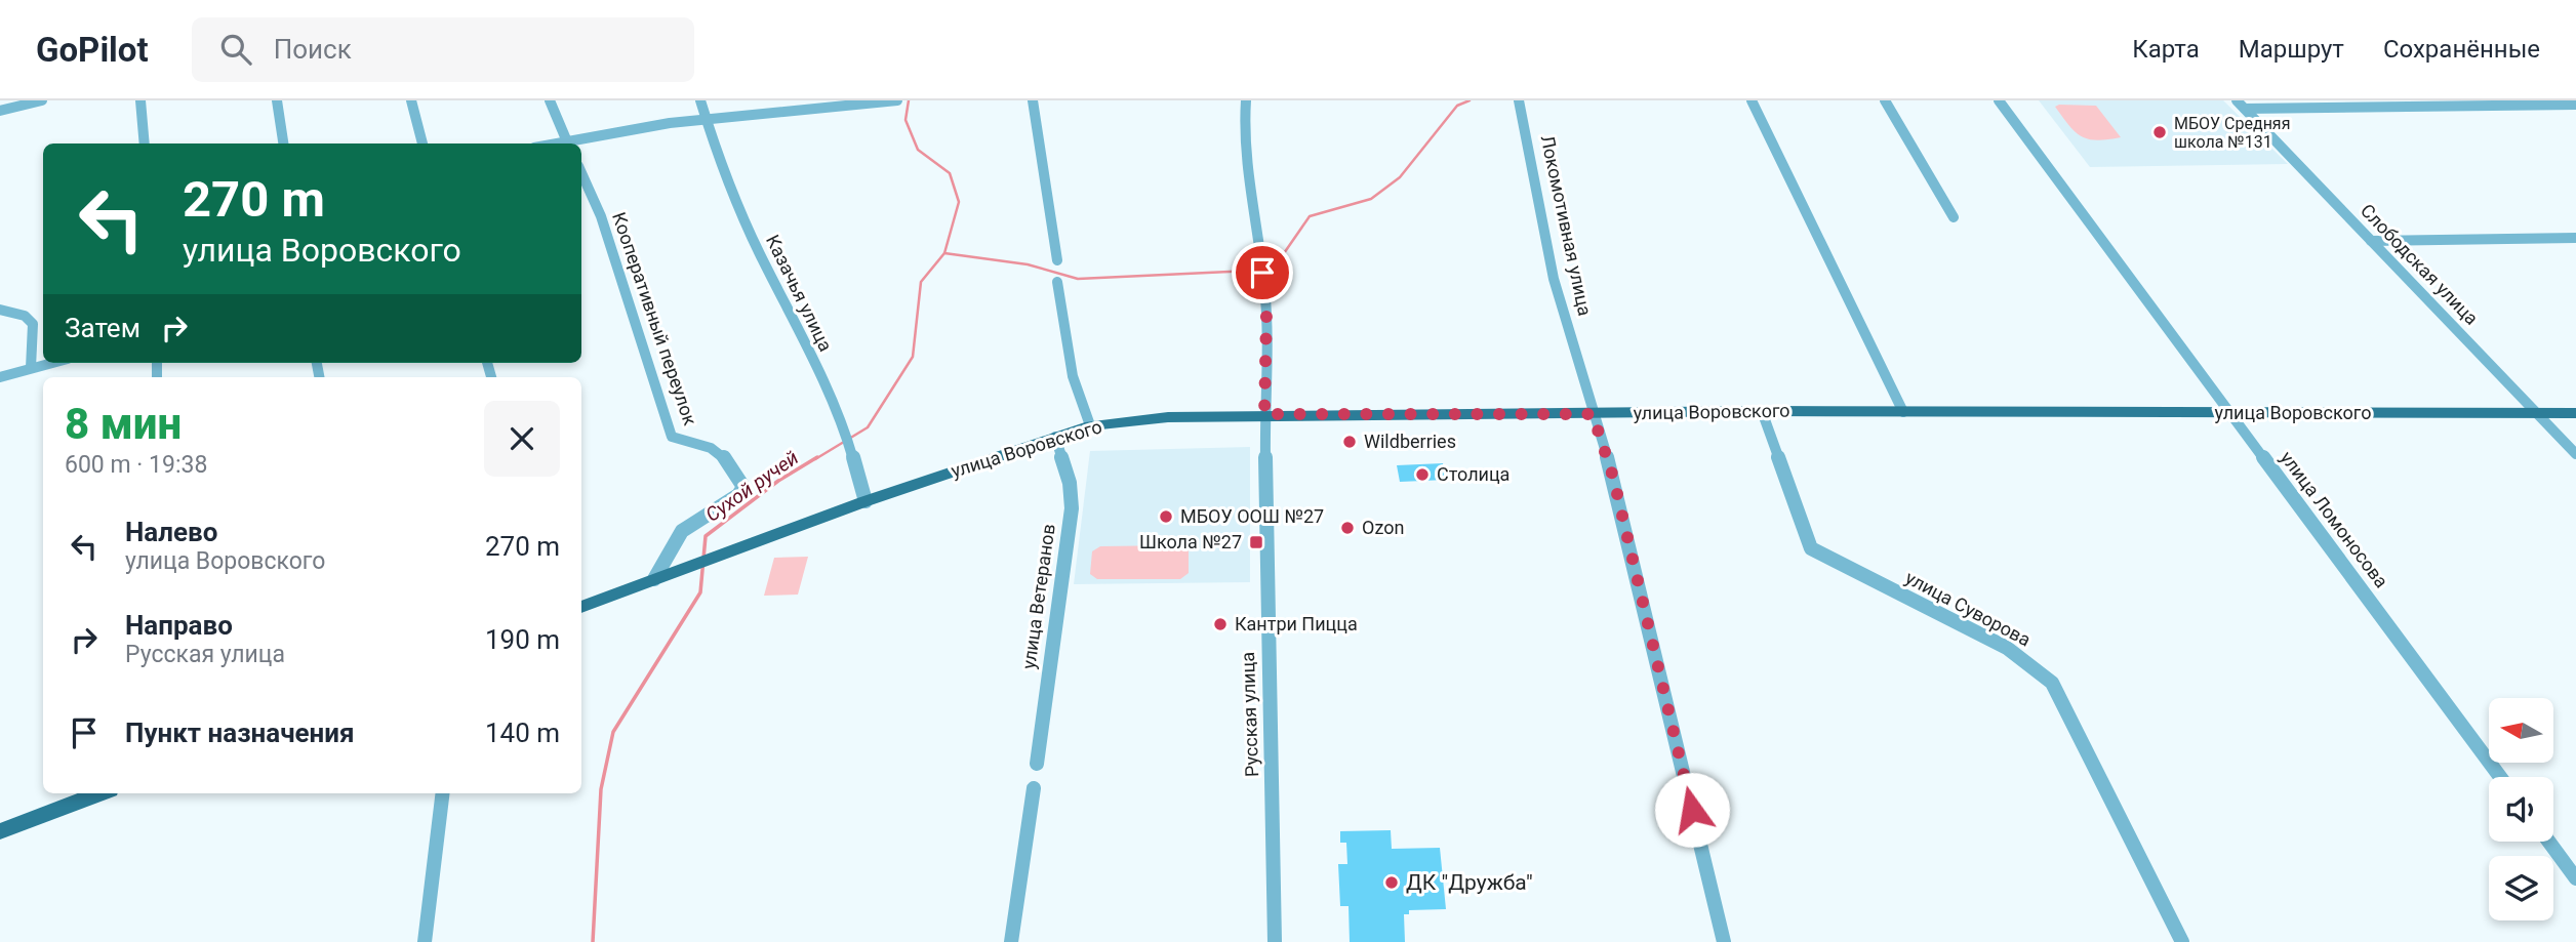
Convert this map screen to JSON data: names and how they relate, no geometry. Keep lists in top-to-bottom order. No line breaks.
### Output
{"streets":{"main road":["улица Воровского"],"street":["Локомотивная улица","Слободская улица","Казачья улица","Кооперативный переулок","улица Ломоносова","улица Ветеранов","улица Суворова","Русская улица"]},"crossings":[["Локомотивная улица","улица Воровского"],["Слободская улица","улица Воровского"],["Казачья улица","улица Воровского"],["Кооперативный переулок","улица Воровского"],["улица Воровского","улица Ломоносова"],["улица Воровского","улица Ветеранов"],["улица Воровского","улица Суворова"],["улица Воровского","Русская улица"]],"water":["Сухой ручей"],"places":{"other":["МБОУ Средняя школа №131","Wildberries","Столица","МБОУ ООШ №27","Ozon","Кантри Пицца","ДК \"Дружба\""],"transit":["Школа №27"]},"north":"left","page":{"header":"GoPilot","search":"Поиск","nav":["Карта","Маршрут","Сохранённые"],"turn":["270 m","улица Воровского"],"then":"Затем","heading":["8 мин","600 m · 19:38"],"list":[{"name":"Налево","note":"улица Воровского","value":"270 m"},{"name":"Направо","note":"Русская улица","value":"190 m"},{"name":"Пункт назначения","value":"140 m"}]}}
